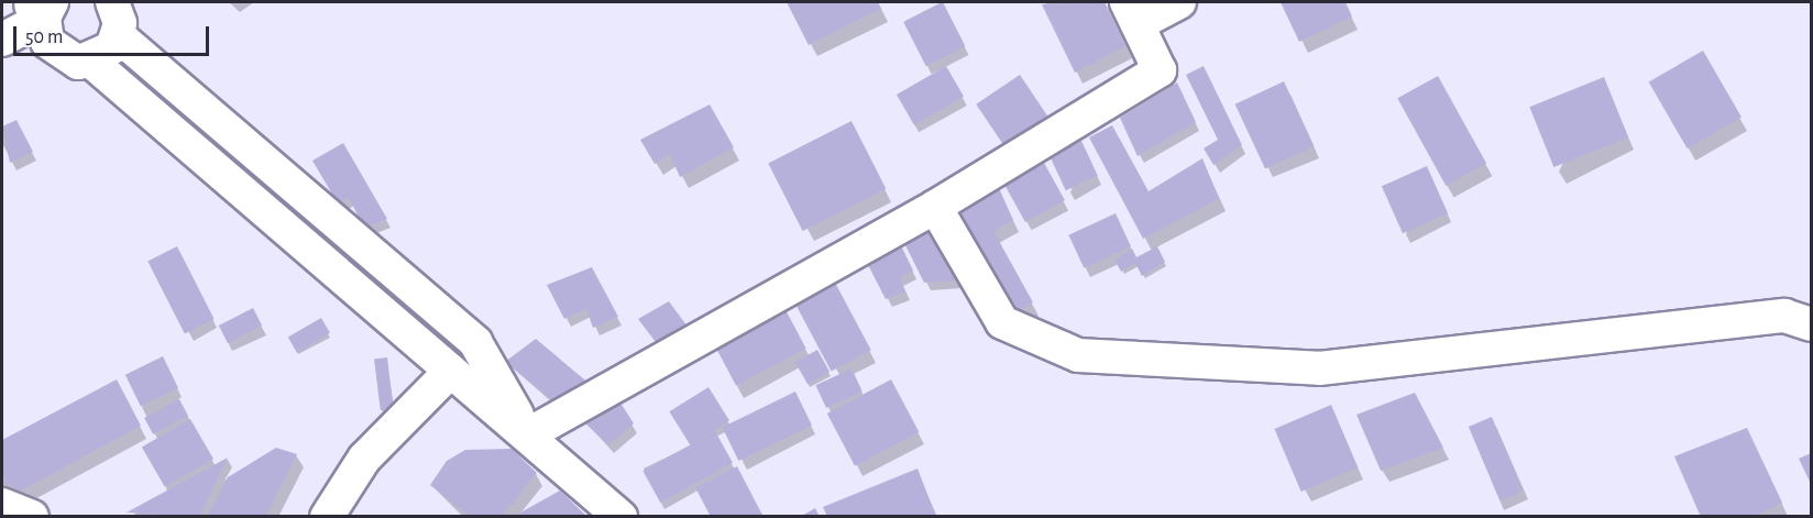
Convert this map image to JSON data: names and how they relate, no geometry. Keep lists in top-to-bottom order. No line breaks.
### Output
{"scale_bar":"50 m"}
